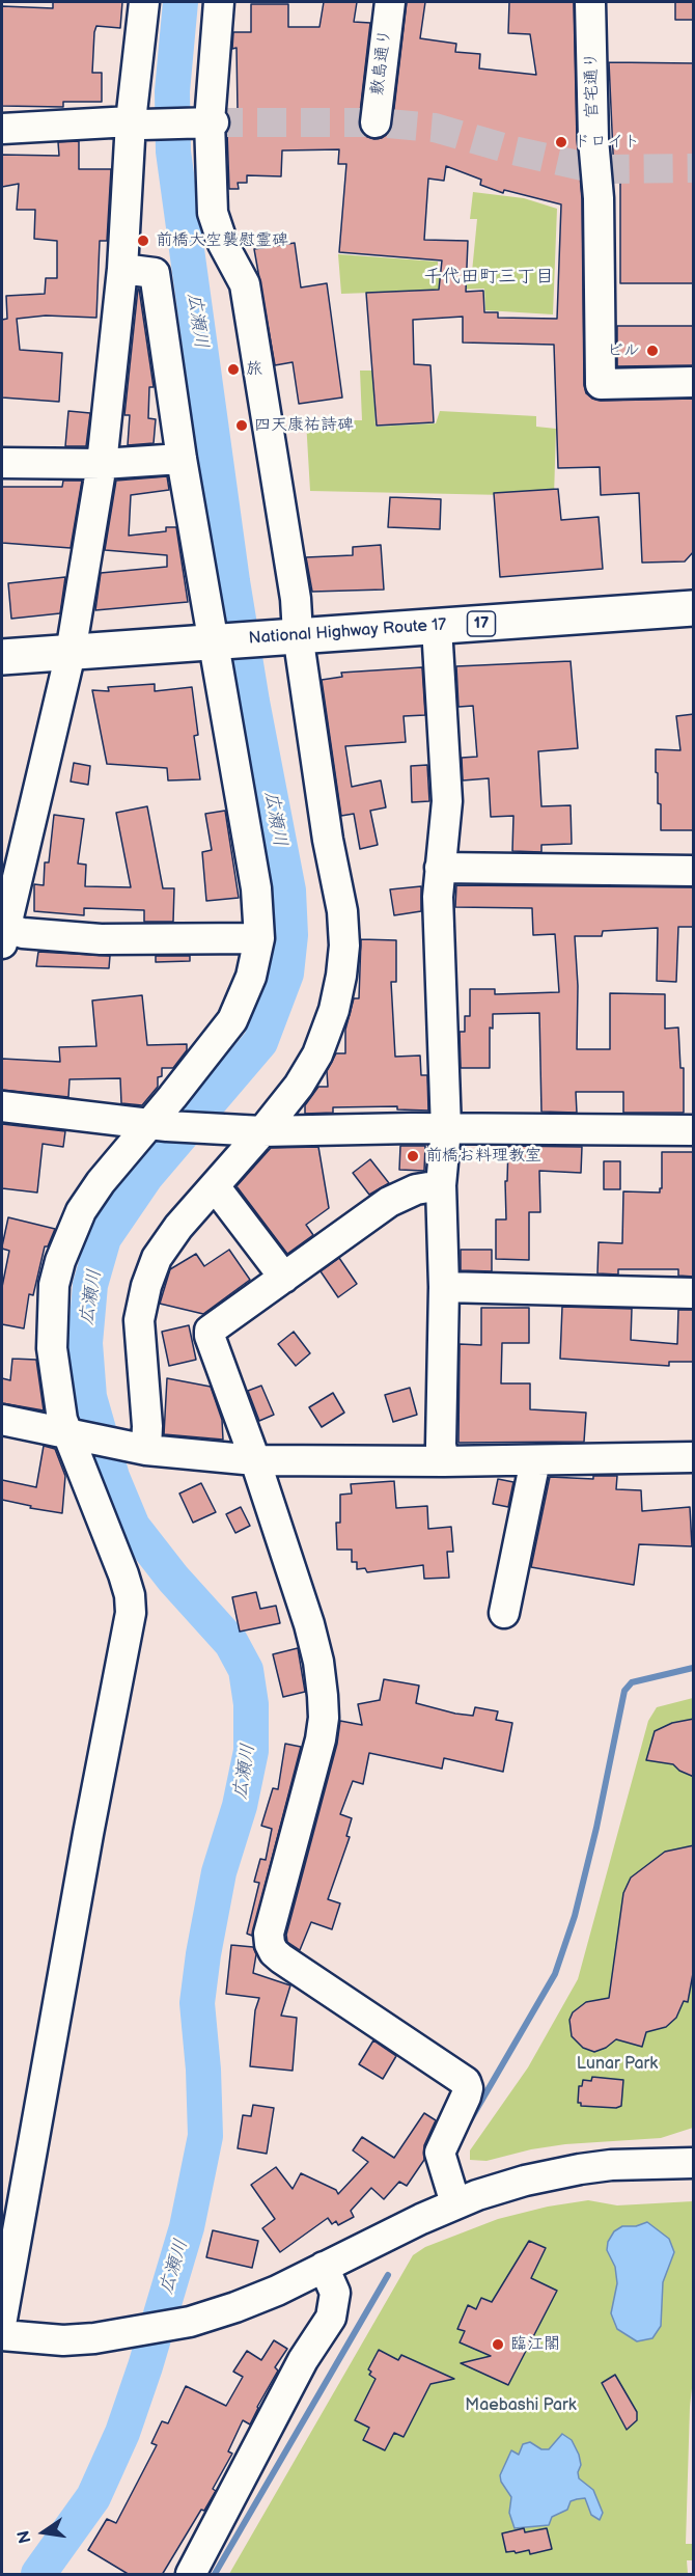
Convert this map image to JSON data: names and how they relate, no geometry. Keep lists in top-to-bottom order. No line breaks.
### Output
{"streets":{"highway":["17","National Highway Route 17"],"street":["敷島通り","官宅通り"]},"districts":["千代田町三丁目"],"water":["広瀬川"],"parks":["Lunar Park","Maebashi Park"],"places":["ドロイト","前橋大空襲慰霊碑","ビル","旅","四天康祐詩碑","前橋お料理教室","臨江閣"],"north":"left"}
